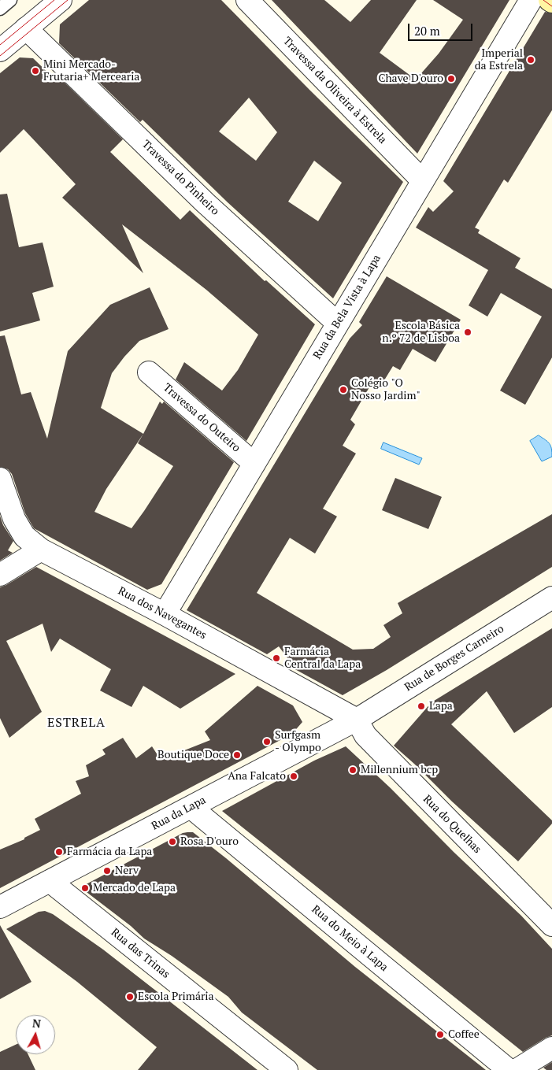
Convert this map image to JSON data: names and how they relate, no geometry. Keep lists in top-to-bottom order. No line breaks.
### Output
{"streets":{"street":["Travessa da Oliveira à Estrela","Travessa do Pinheiro","Rua da Bela Vista à Lapa","Travessa do Outeiro","Rua dos Navegantes","Rua de Borges Carneiro","Rua da Lapa","Rua do Quelhas","Rua do Meio à Lapa","Rua das Trinas"]},"crossings":[["Travessa da Oliveira à Estrela","Rua da Bela Vista à Lapa"],["Travessa do Pinheiro","Rua da Bela Vista à Lapa"],["Rua da Bela Vista à Lapa","Travessa do Outeiro"],["Rua da Bela Vista à Lapa","Rua dos Navegantes"],["Rua dos Navegantes","Rua de Borges Carneiro"],["Rua dos Navegantes","Rua da Lapa"],["Rua dos Navegantes","Rua do Quelhas"],["Rua de Borges Carneiro","Rua da Lapa"],["Rua de Borges Carneiro","Rua do Quelhas"],["Rua da Lapa","Rua do Quelhas"],["Rua da Lapa","Rua do Meio à Lapa"],["Rua da Lapa","Rua das Trinas"]],"districts":["ESTRELA"],"places":["Imperial da Estrela","Mini Mercado- Frutaria+ Mercearia","Chave D'ouro","Escola Básica n.º 72 de Lisboa","Colégio \"O Nosso Jardim\"","Farmácia Central da Lapa","Lapa","Surfgasm - Olympo","Boutique Doce","Millennium bcp","Ana Falcato","Rosa D'ouro","Farmácia da Lapa","Nerv","Mercado de Lapa","Escola Primária","Coffee"],"scale_bar":"20 m","north":"top"}
